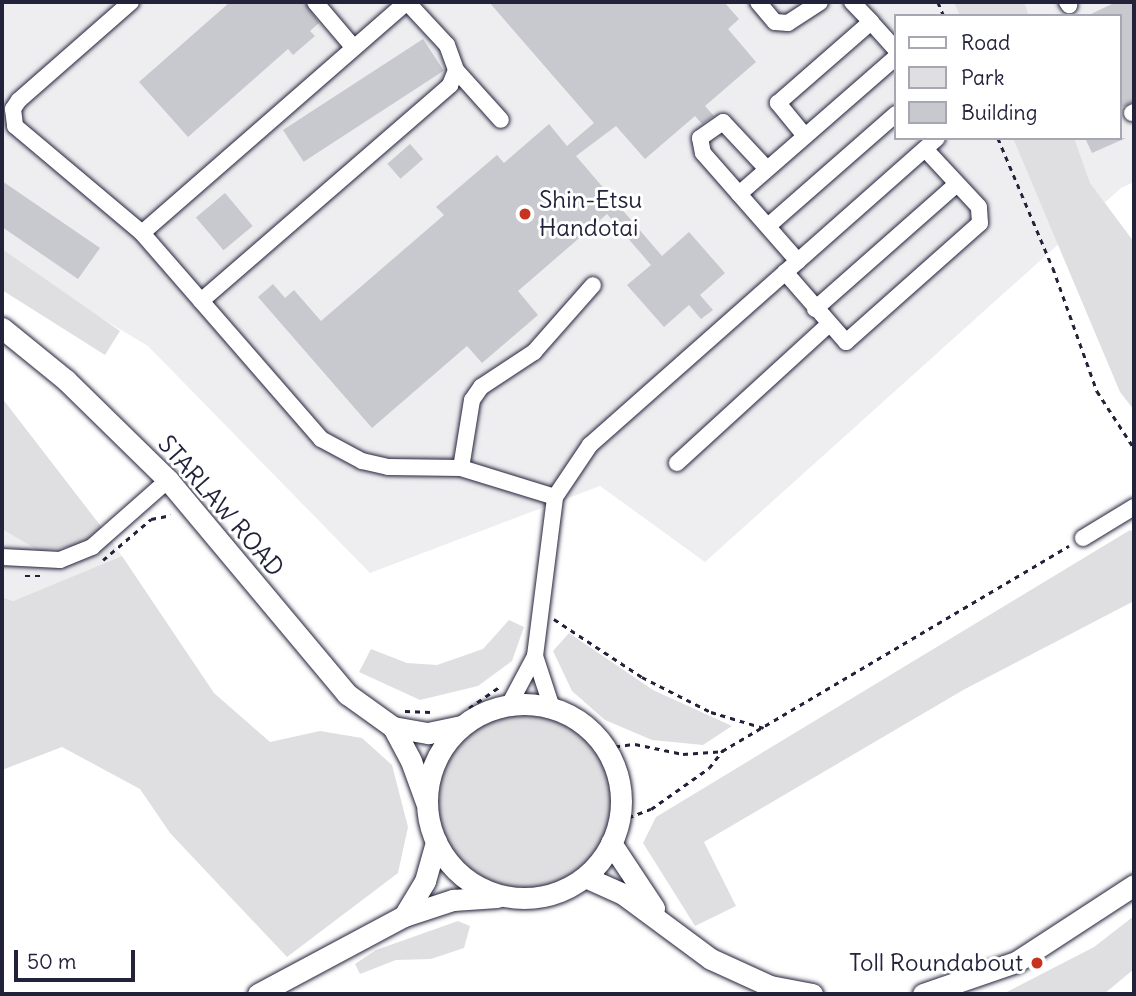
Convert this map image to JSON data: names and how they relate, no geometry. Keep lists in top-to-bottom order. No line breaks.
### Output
{"streets":{"main road":["STARLAW ROAD"]},"places":["Shin-Etsu Handotai","Toll Roundabout"],"legend":["Road","Park","Building"],"scale_bar":"50 m"}
